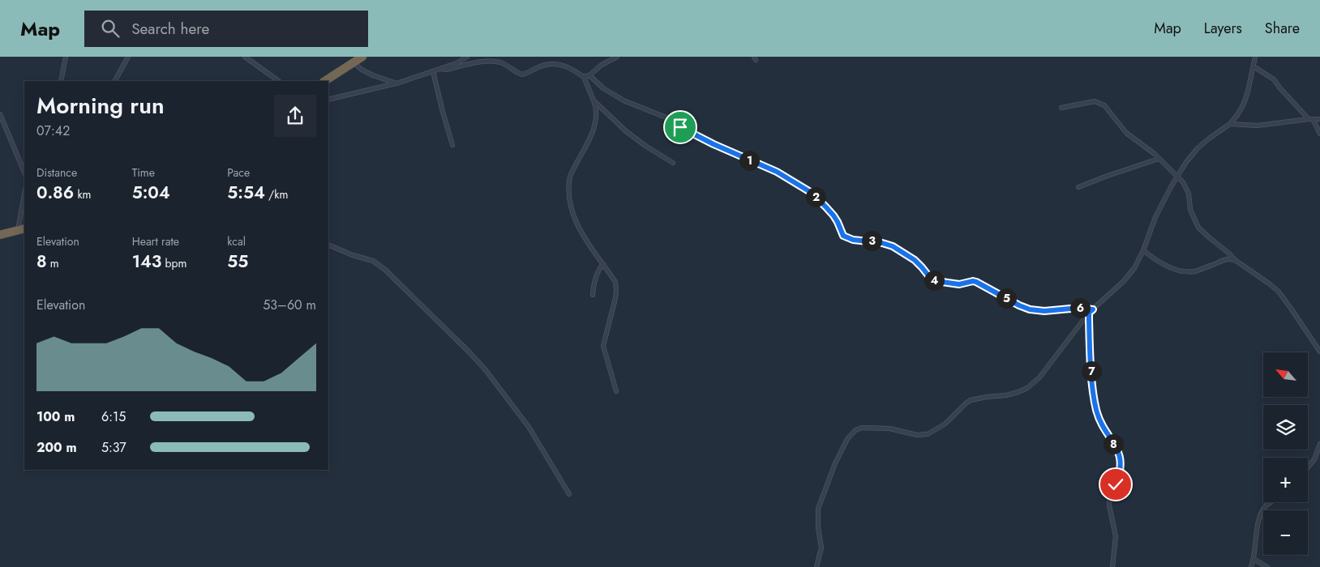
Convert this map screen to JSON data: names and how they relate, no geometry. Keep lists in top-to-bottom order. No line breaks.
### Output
{"north":"top left","page":{"header":"Map","search":"Search here","nav":["Map","Layers","Share"],"heading":["Morning run","07:42"],"stats":[["Distance","0.86 km"],["Time","5:04"],["Pace","5:54 /km"],["Elevation","8 m"],["Heart rate","143 bpm"],["kcal","55"]],"pins":["1","2","3","4","5","6","7","8"],"chart":["Elevation","53–60 m"],"map_buttons":["+","−"],"list":[{"name":"100 m","note":"6:15"},{"name":"200 m","note":"5:37"}]}}
